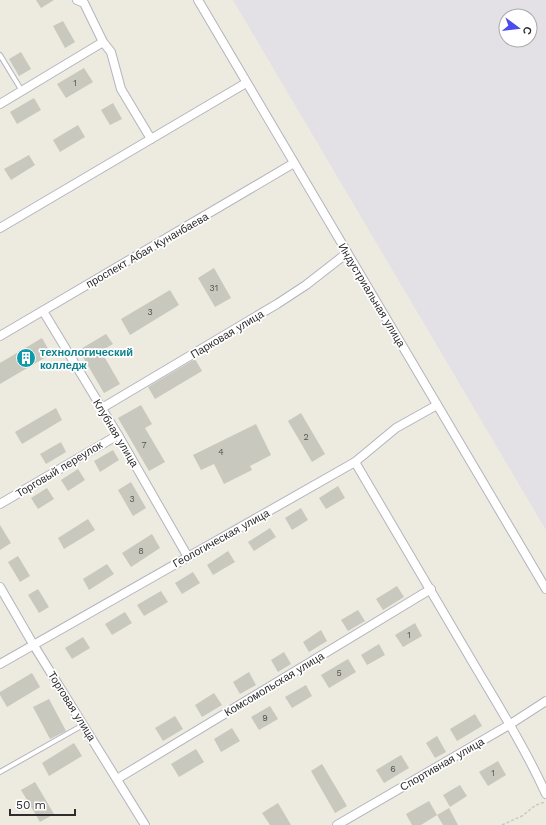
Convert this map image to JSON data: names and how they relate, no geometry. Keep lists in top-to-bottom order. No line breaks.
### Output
{"streets":{"street":["проспект Абая Кунанбаева","Индустриальная улица","Парковая улица","Клубная улица","Торговый переулок","Геологическая улица","Комсомольская улица","Торговая улица","Спортивная улица"]},"crossings":[["проспект Абая Кунанбаева","Индустриальная улица"],["проспект Абая Кунанбаева","Клубная улица"],["Индустриальная улица","Парковая улица"],["Индустриальная улица","Геологическая улица"],["Парковая улица","Клубная улица"],["Клубная улица","Торговый переулок"],["Клубная улица","Геологическая улица"],["Геологическая улица","Торговая улица"],["Комсомольская улица","Торговая улица"]],"places":{"building":["технологический колледж"]},"house_numbers":["1","31","3","2","7","4","3","8","1","5","9","6","1"],"scale_bar":"50 m","north":"right"}
